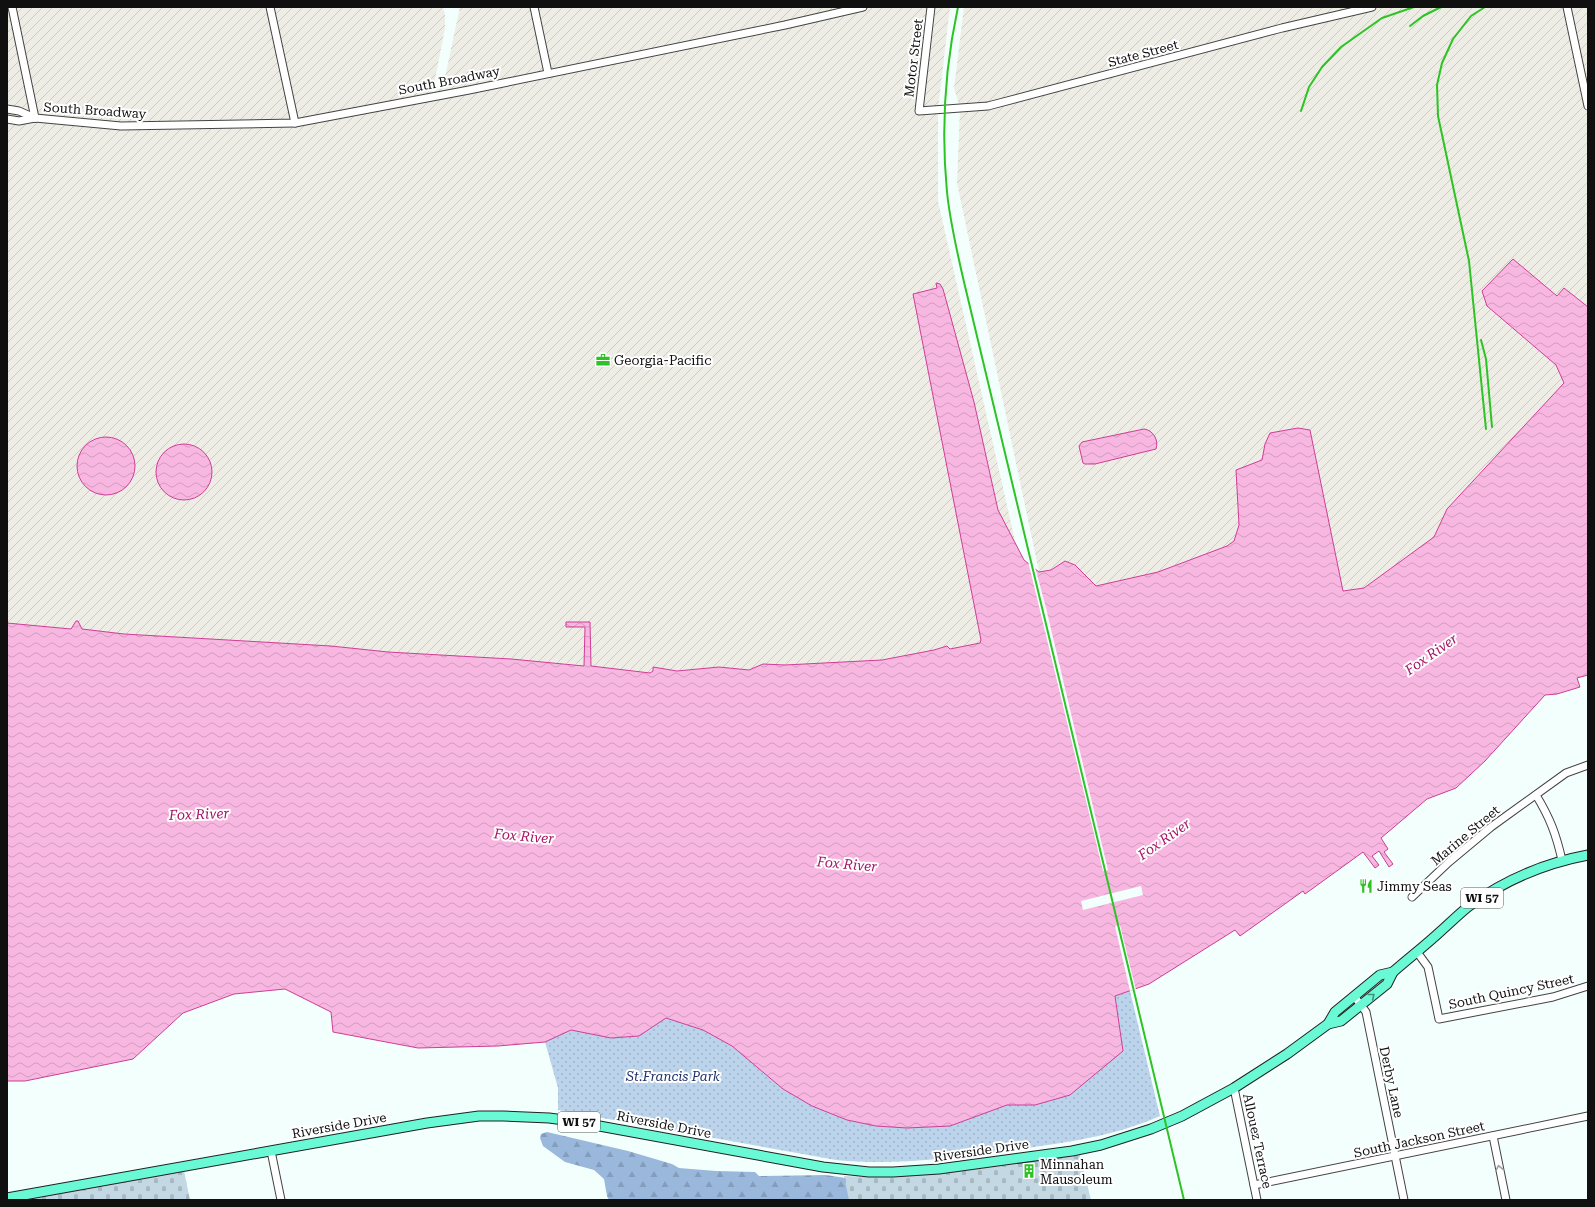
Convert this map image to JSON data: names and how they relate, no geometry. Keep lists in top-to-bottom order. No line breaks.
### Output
{"streets":{"main road":["WI 57","Riverside Drive"],"street":["State Street","Motor Street","South Broadway","Marine Street","South Quincy Street","Derby Lane","South Jackson Street","Allouez Terrace"]},"crossings":[["State Street","Motor Street"],["WI 57","South Quincy Street"],["WI 57","Derby Lane"],["WI 57","Riverside Drive"],["WI 57","Allouez Terrace"],["Derby Lane","South Jackson Street"],["Riverside Drive","Allouez Terrace"],["South Jackson Street","Allouez Terrace"]],"water":["Fox River"],"parks":["St.Francis Park"],"places":{"office":["Georgia-Pacific"],"restaurant":["Jimmy Seas"],"building":["Minnahan Mausoleum"]}}
